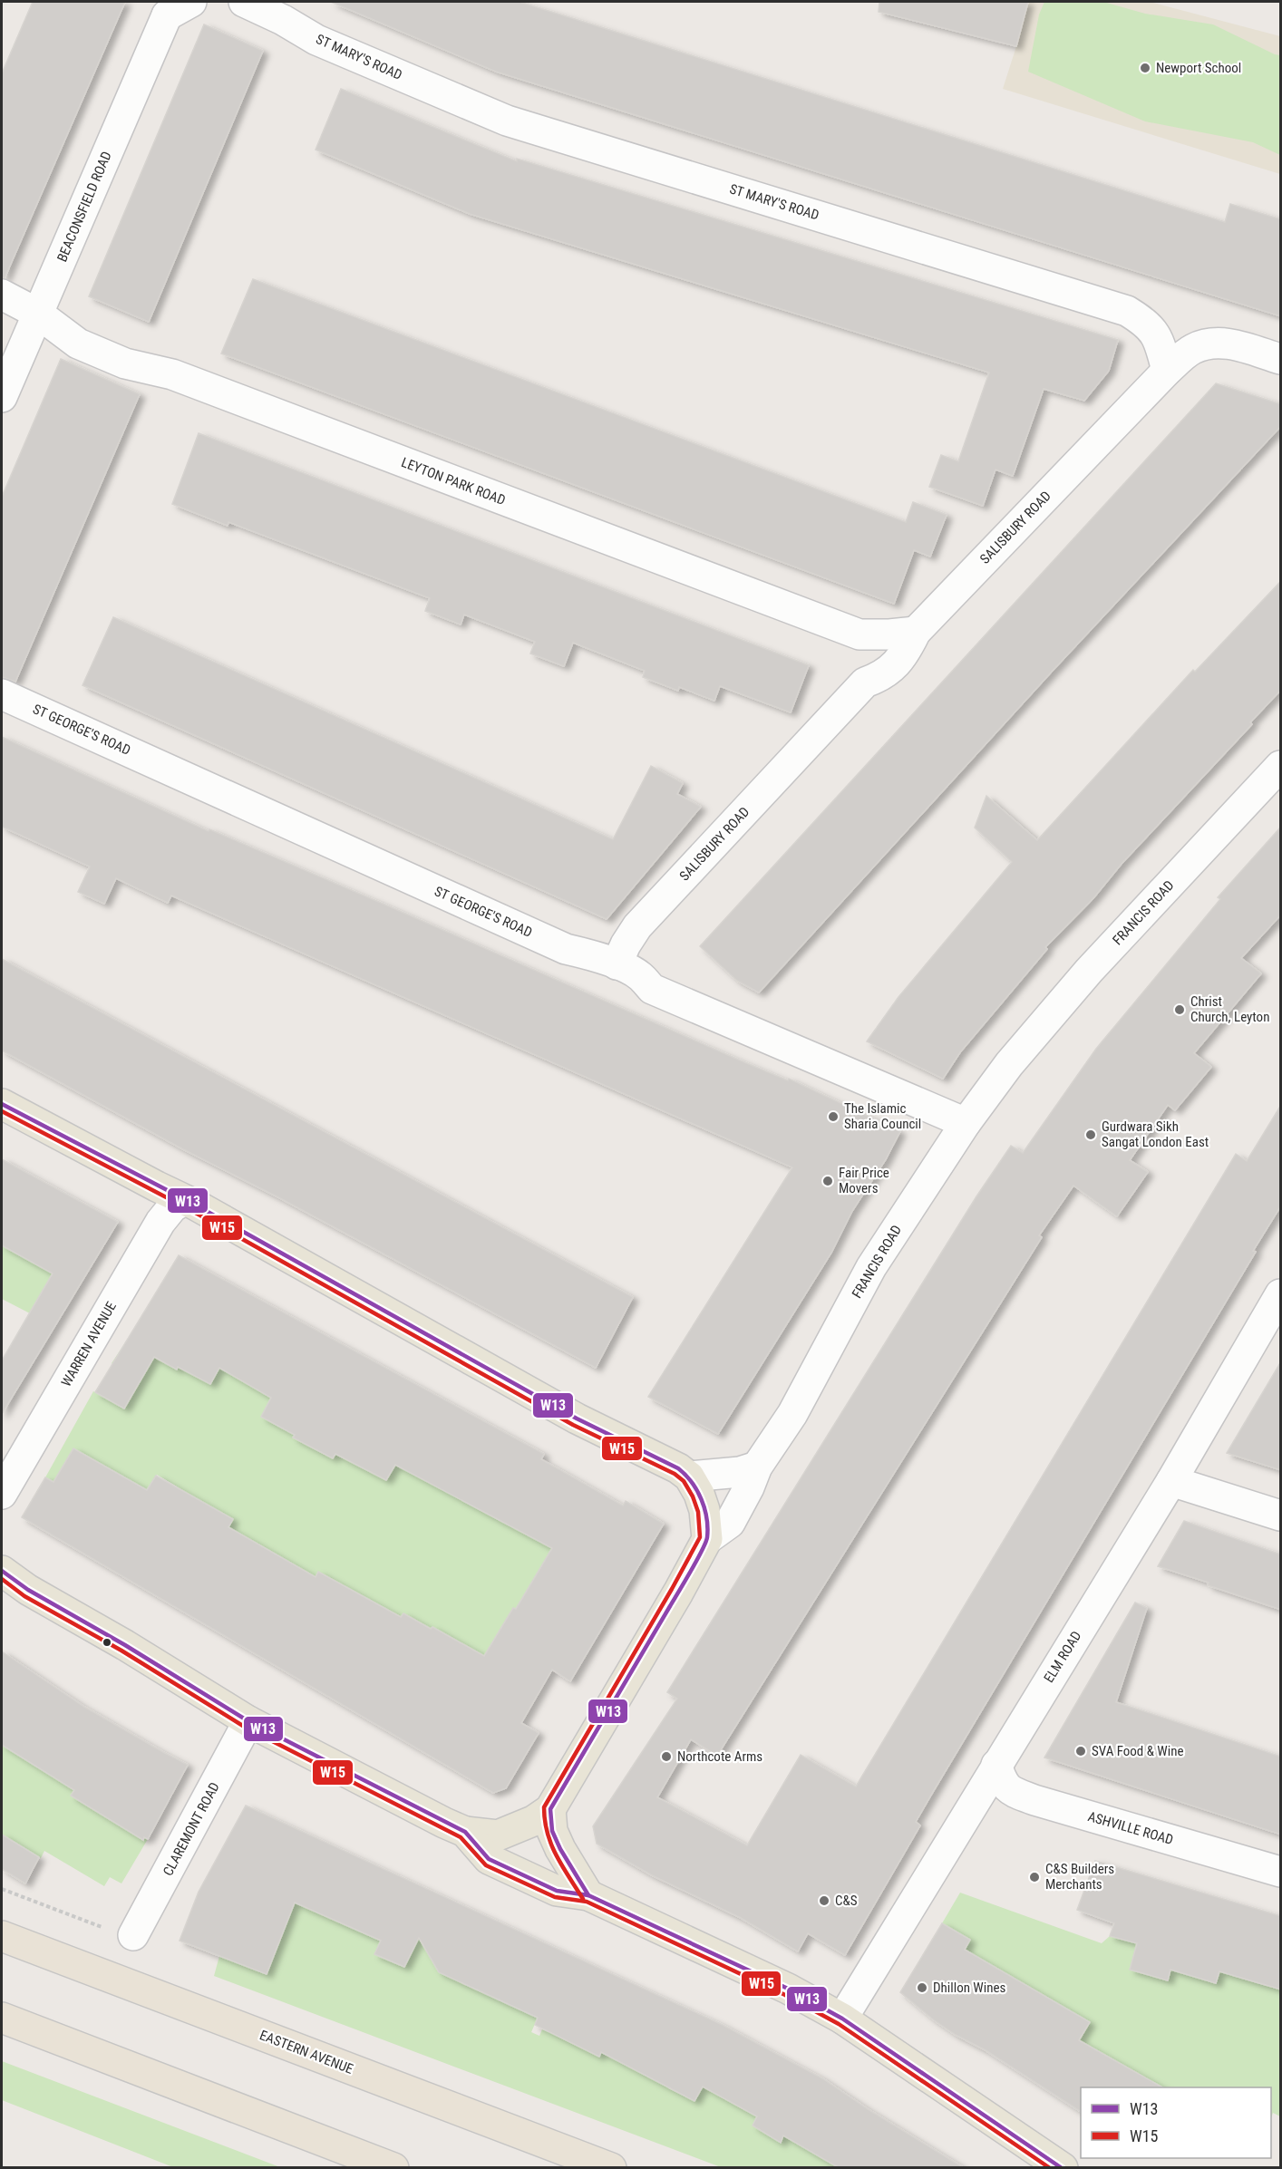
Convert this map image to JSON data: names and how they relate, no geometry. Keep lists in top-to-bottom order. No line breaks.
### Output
{"streets":{"highway":["EASTERN AVENUE"],"main road":["FRANCIS ROAD"],"street":["ST MARY'S ROAD","BEACONSFIELD ROAD","LEYTON PARK ROAD","SALISBURY ROAD","ST GEORGE'S ROAD","WARREN AVENUE","ELM ROAD","ASHVILLE ROAD","CLAREMONT ROAD"]},"crossings":[["ST MARY'S ROAD","SALISBURY ROAD"],["BEACONSFIELD ROAD","LEYTON PARK ROAD"],["LEYTON PARK ROAD","SALISBURY ROAD"],["SALISBURY ROAD","ST GEORGE'S ROAD"],["ST GEORGE'S ROAD","FRANCIS ROAD"],["ELM ROAD","ASHVILLE ROAD"]],"places":["Newport School","Christ Church, Leyton","The Islamic Sharia Council","Gurdwara Sikh Sangat London East","Fair Price Movers","SVA Food & Wine","Northcote Arms","C&S Builders Merchants","C&S","Dhillon Wines"],"lines":["transit line W13","transit line W15"],"legend":["W13","W15"]}
